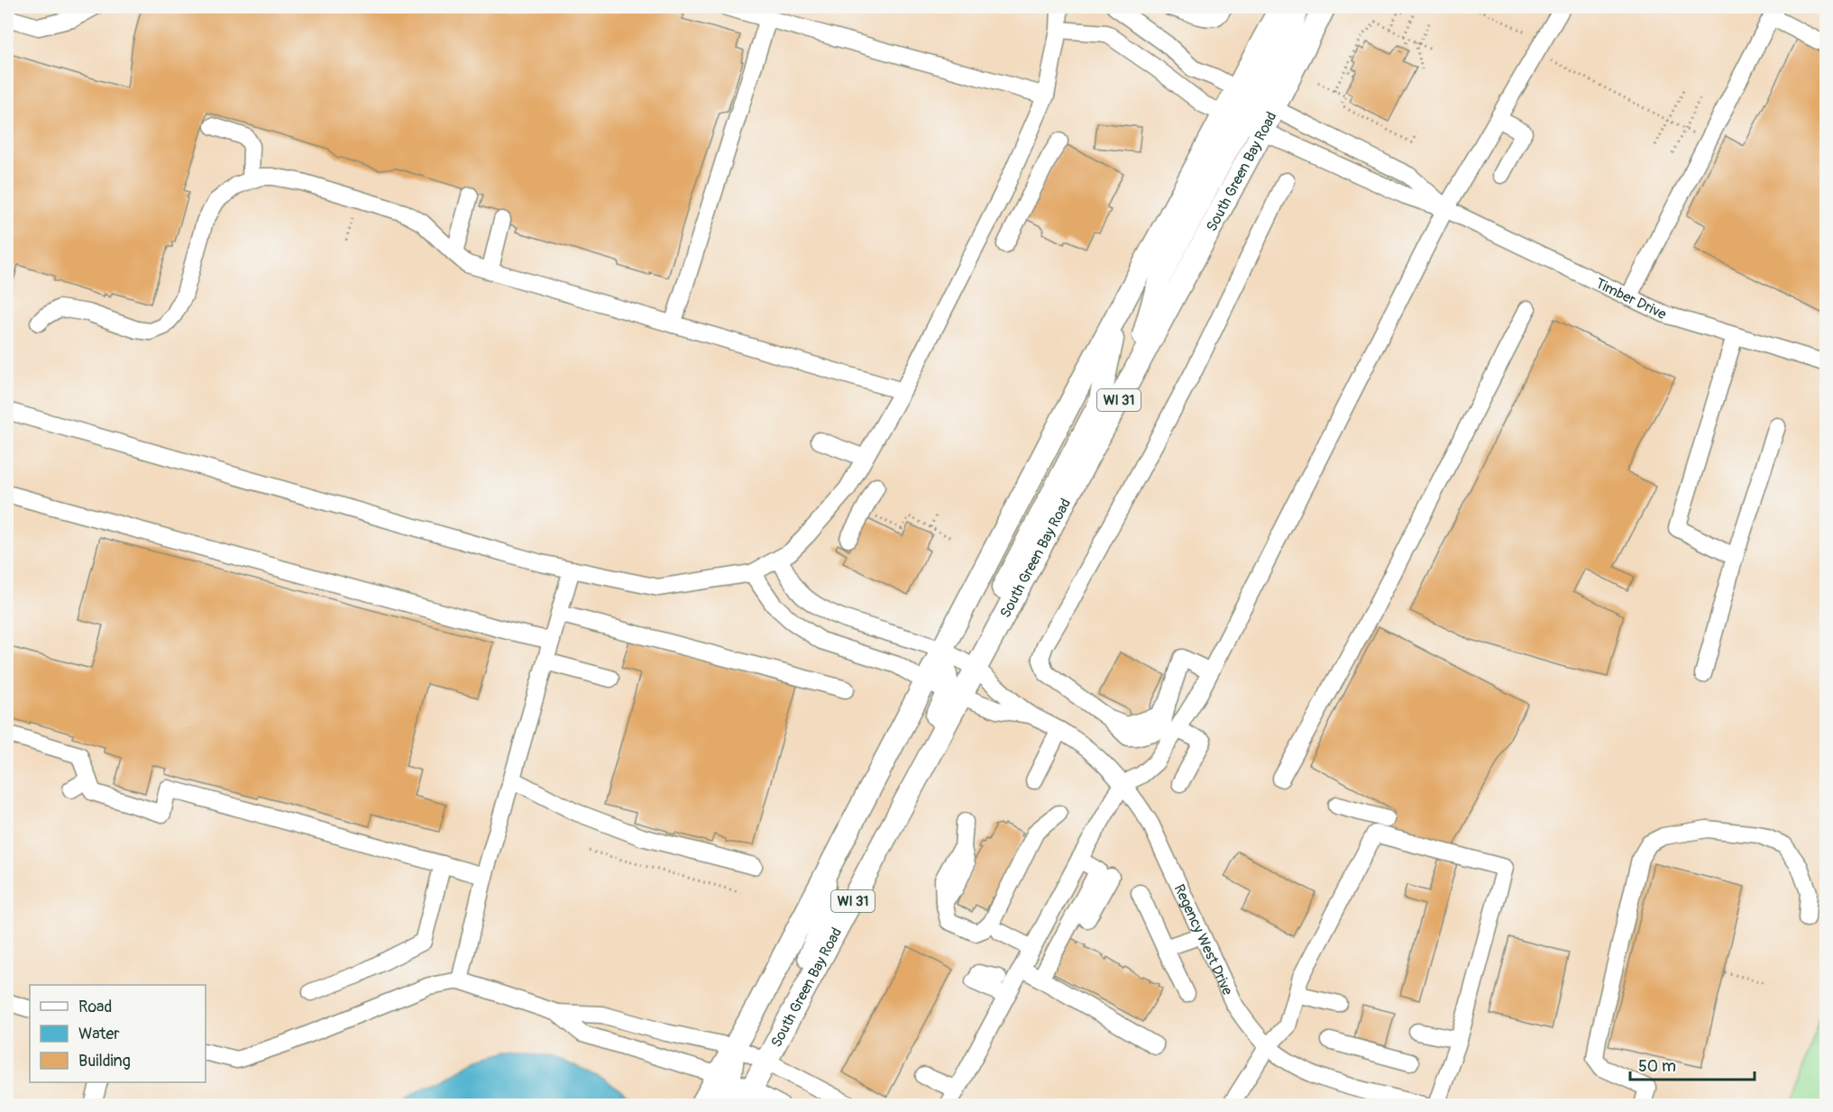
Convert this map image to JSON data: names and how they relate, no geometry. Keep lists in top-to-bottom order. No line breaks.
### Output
{"streets":{"main road":["South Green Bay Road","WI 31"],"street":["Timber Drive","Regency West Drive"]},"crossings":[["South Green Bay Road","Timber Drive"],["South Green Bay Road","Regency West Drive"]],"legend":["Road","Water","Building"],"scale_bar":"50 m"}
